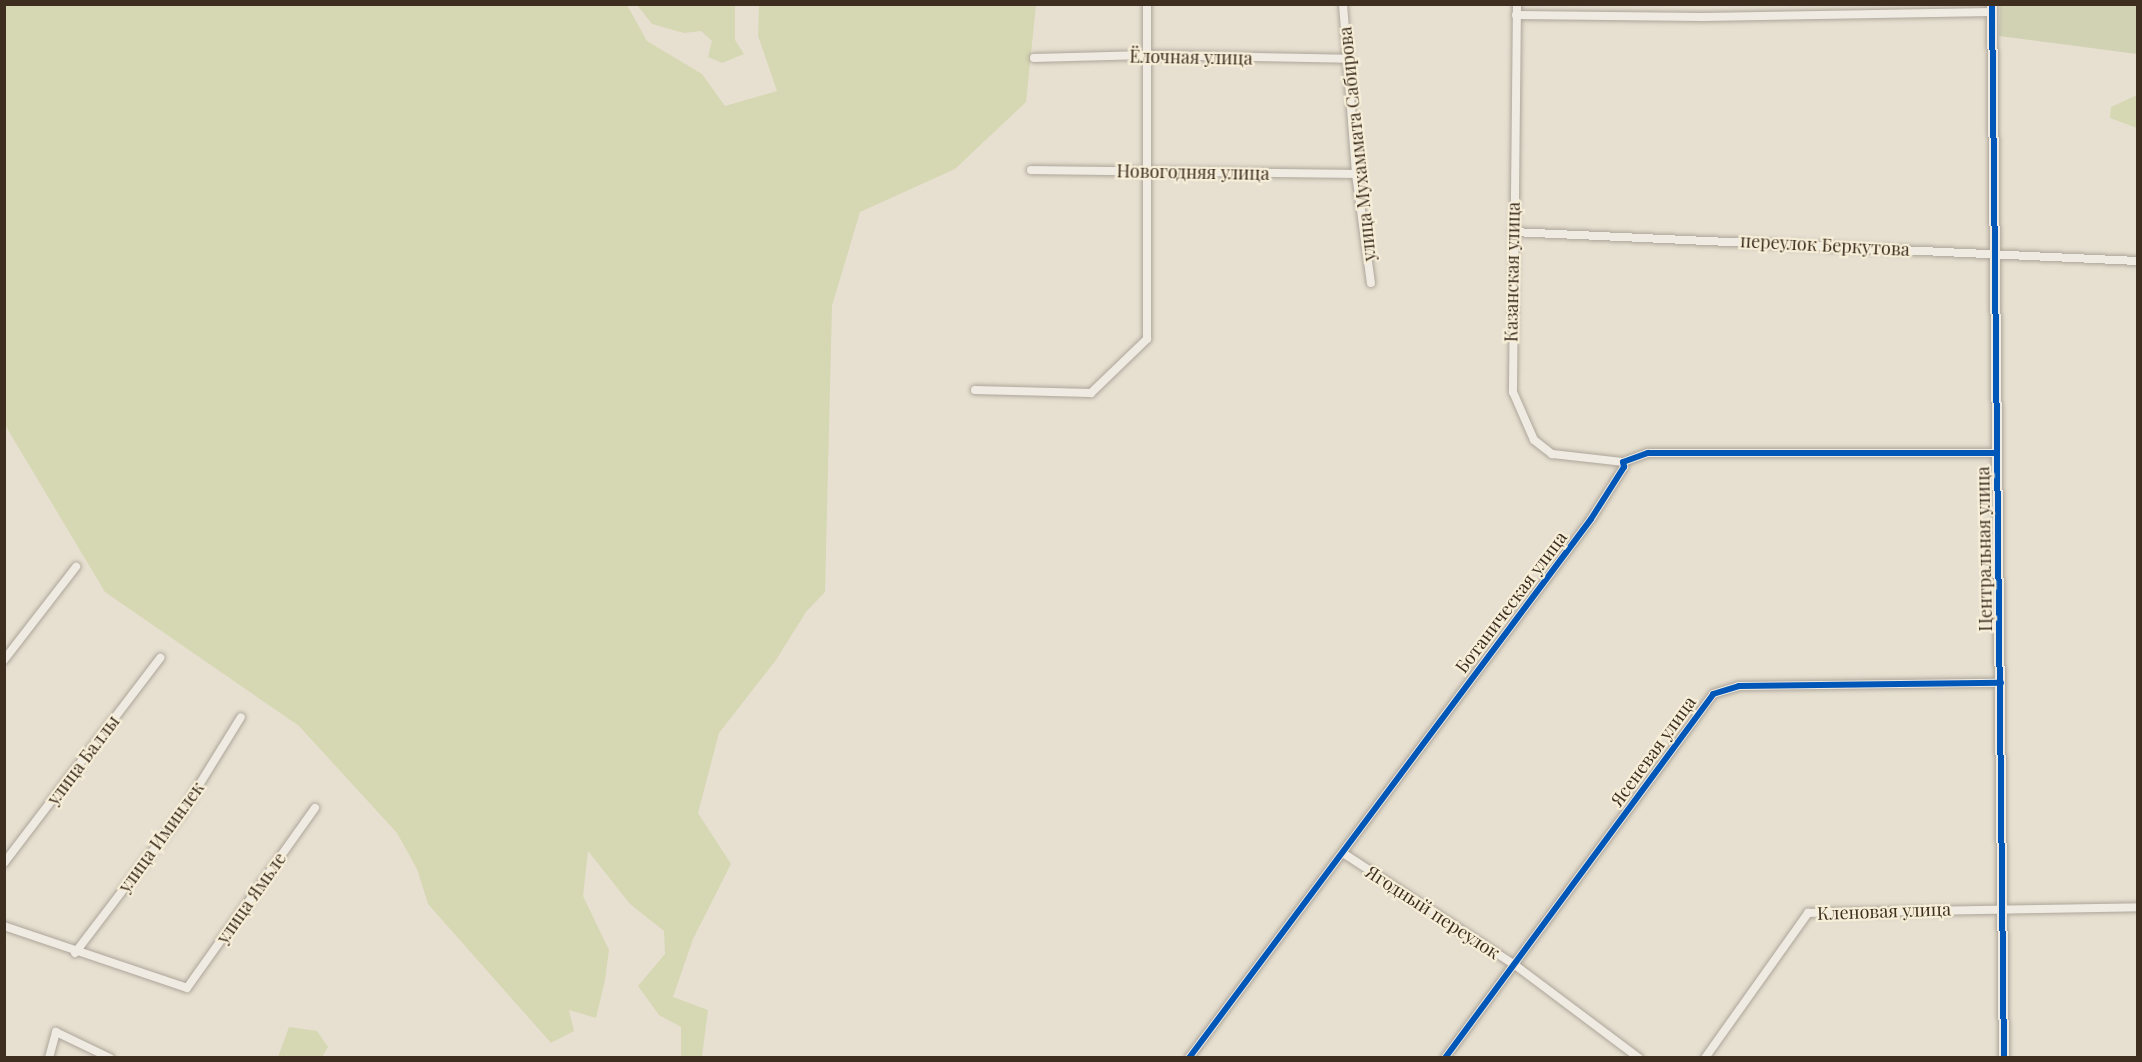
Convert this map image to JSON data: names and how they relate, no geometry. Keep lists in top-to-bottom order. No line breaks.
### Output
{"streets":{"street":["Ёлочная улица","улица Мухаммата Сабирова","Новогодняя улица","переулок Беркутова","Казанская улица","Центральная улица","Ботаническая улица","Ясеневая улица","улица Баллы","улица Иминлек","улица Ямьле","Кленовая улица","Ягодный переулок"]},"crossings":[["Ёлочная улица","улица Мухаммата Сабирова"],["улица Мухаммата Сабирова","Новогодняя улица"],["переулок Беркутова","Казанская улица"],["переулок Беркутова","Центральная улица"],["Казанская улица","Ботаническая улица"],["Центральная улица","Ясеневая улица"],["Центральная улица","Кленовая улица"],["Ботаническая улица","Ягодный переулок"],["Ясеневая улица","Ягодный переулок"],["улица Иминлек","улица Ямьле"]]}
